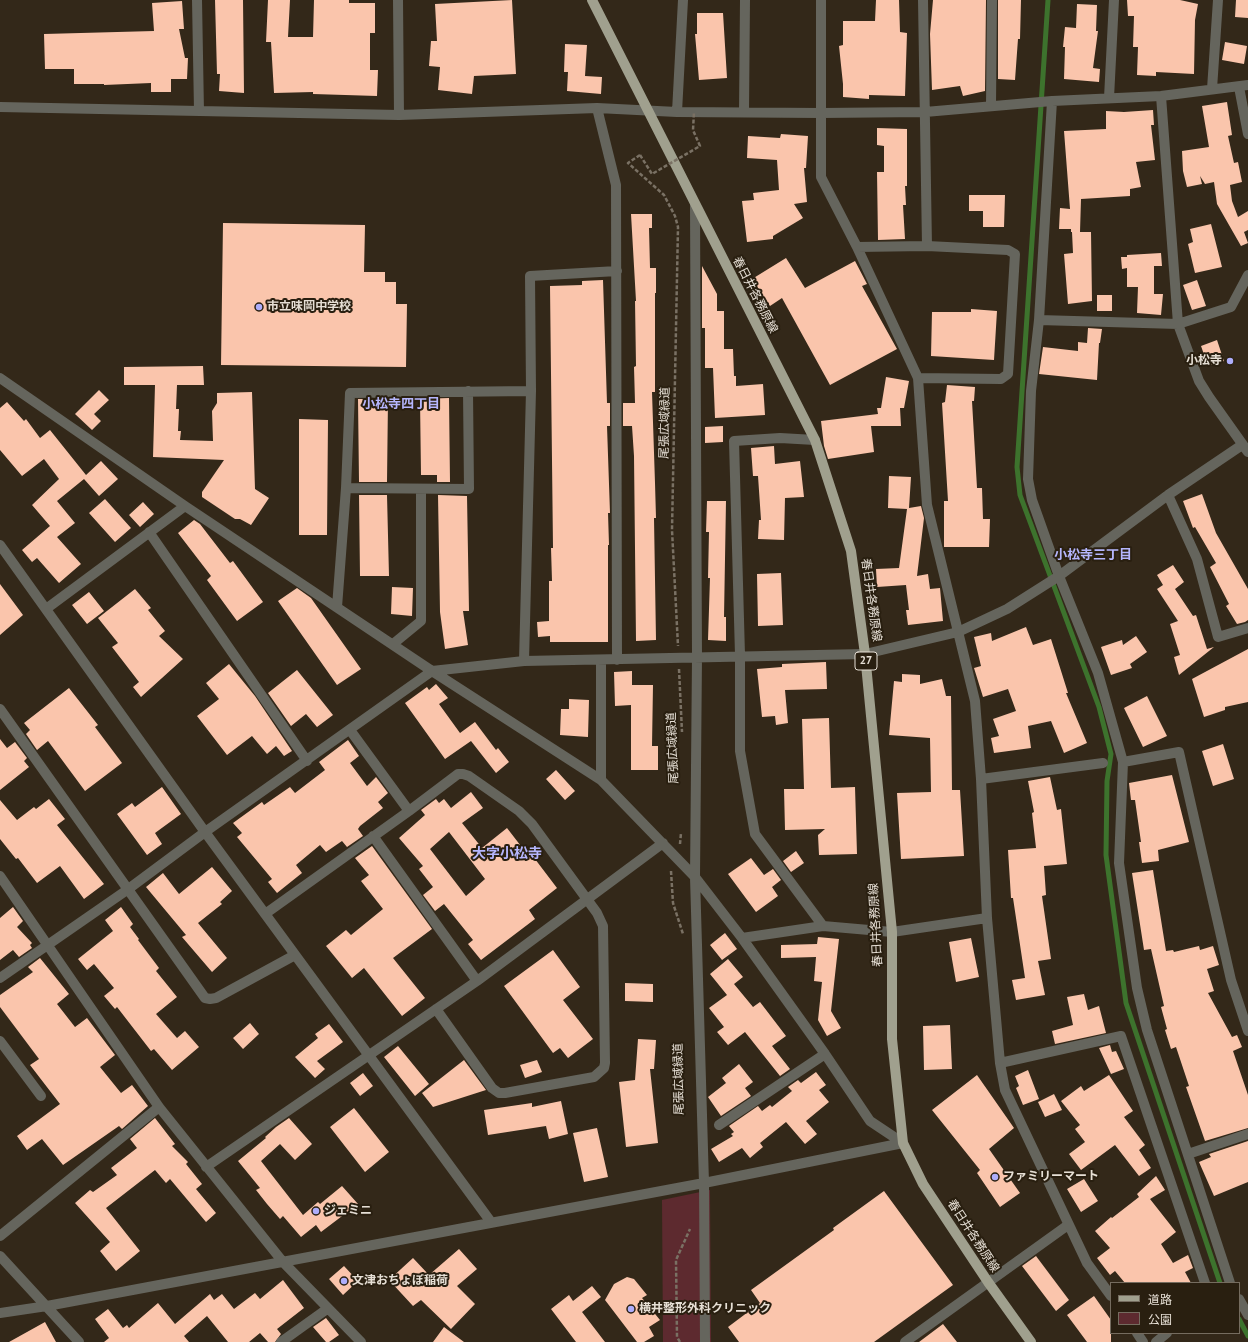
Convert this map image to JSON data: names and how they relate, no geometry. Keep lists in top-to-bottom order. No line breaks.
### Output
{"streets":{"main road":["春日井各務原線","27"],"path":["尾張広域緑道"]},"districts":["小松寺四丁目","小松寺三丁目","大字小松寺"],"places":["市立味岡中学校","小松寺","ファミリーマート","ジェミニ","文津おちょぼ稲荷","横井整形外科クリニック"],"legend":["道路","公園"]}
